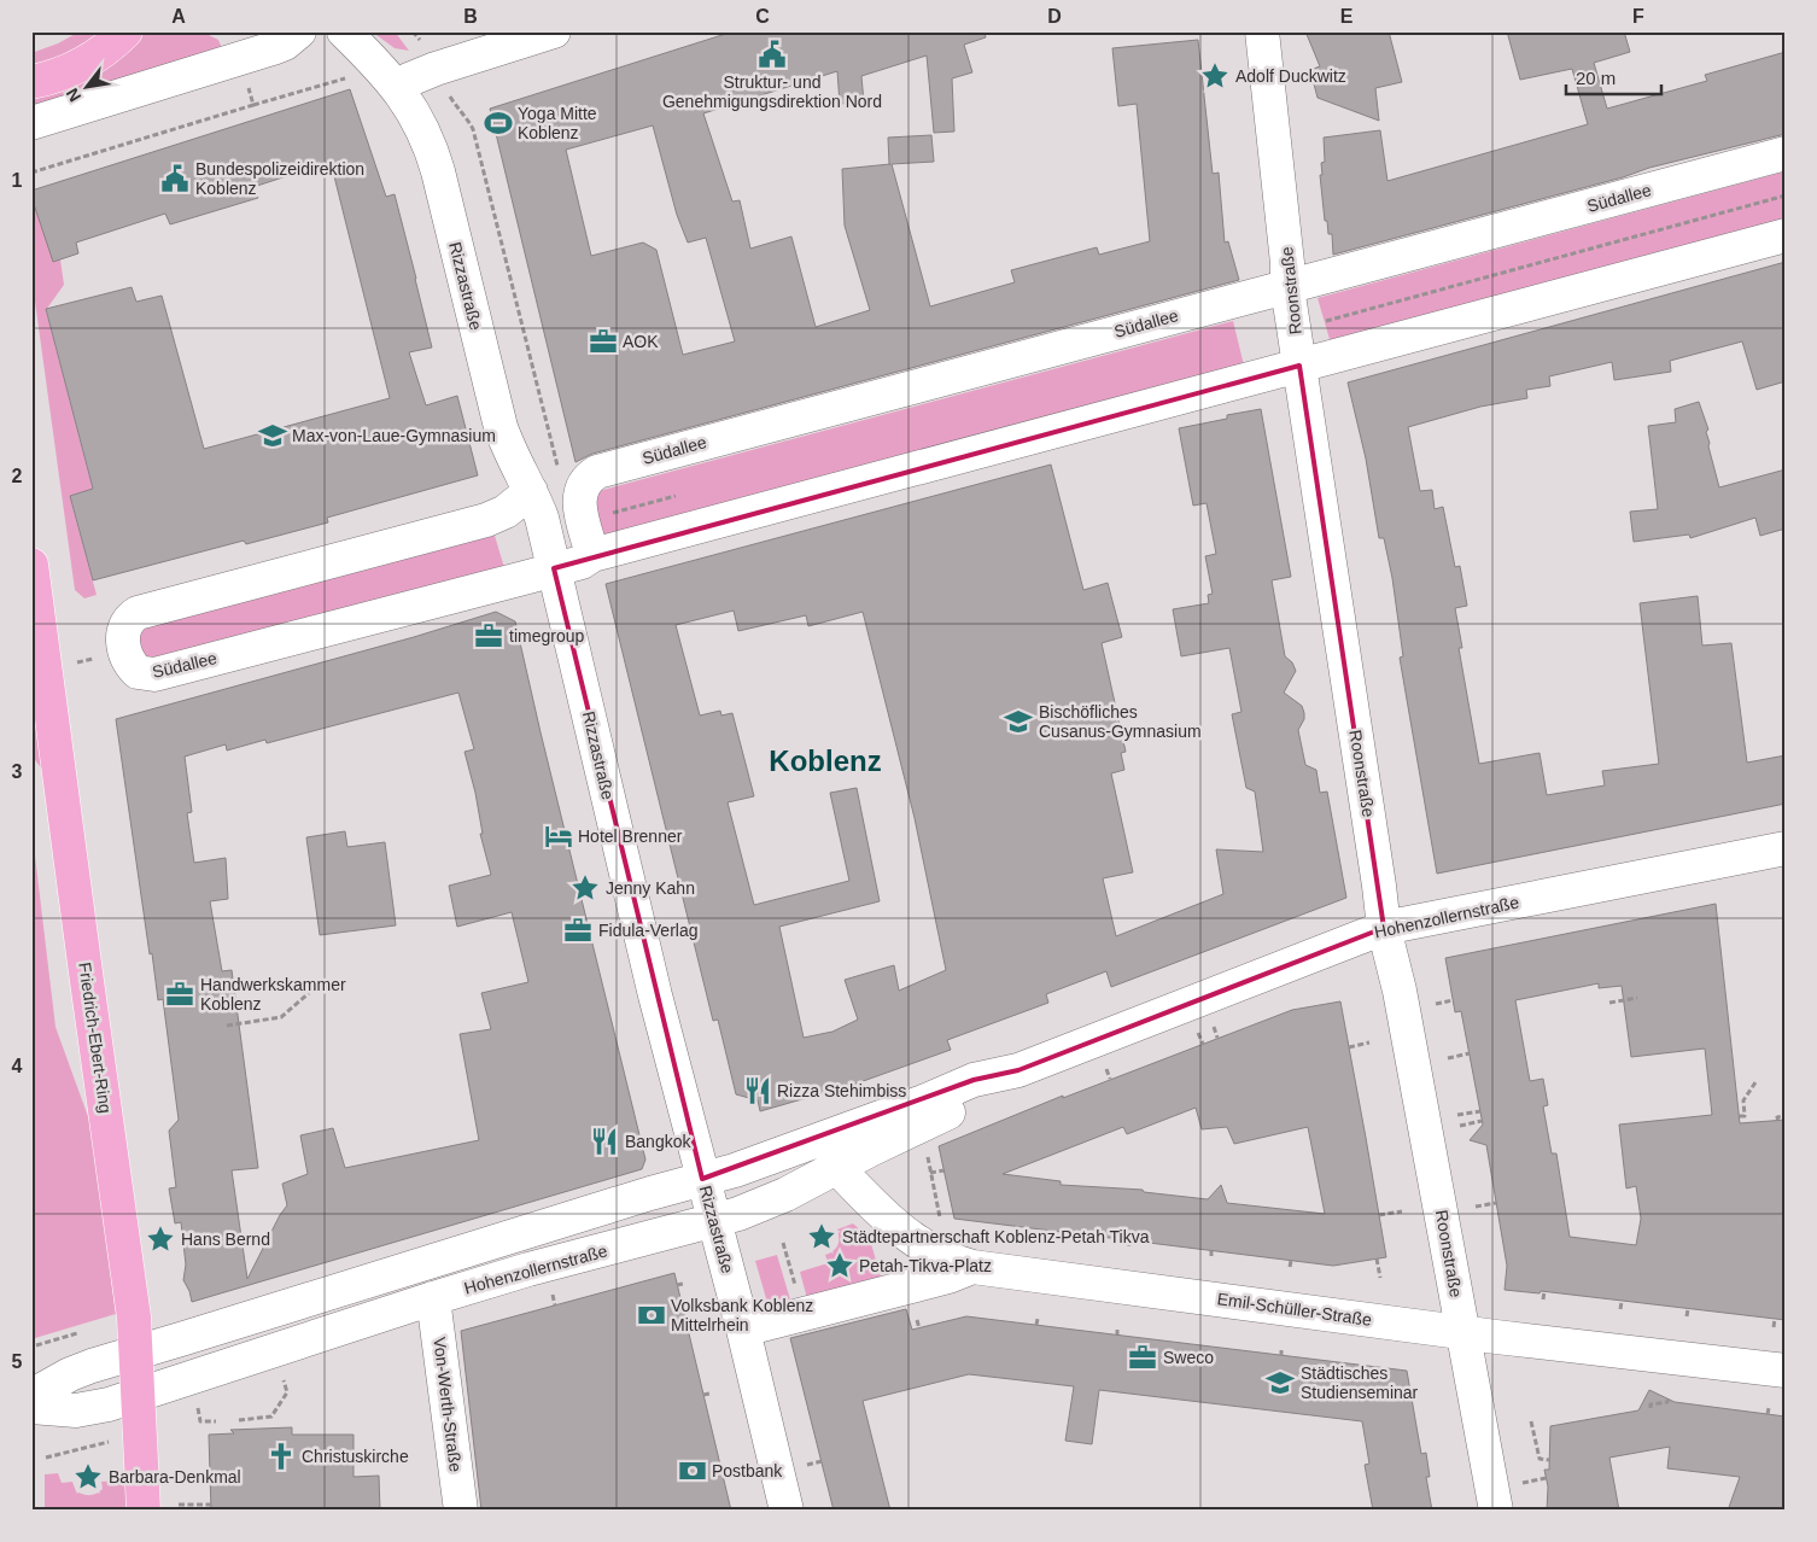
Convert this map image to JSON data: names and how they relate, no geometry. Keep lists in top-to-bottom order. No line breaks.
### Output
{"streets":{"main road":["Friedrich-Ebert-Ring"],"street":["Südallee","Rizzastraße","Roonstraße","Hohenzollernstraße","Emil-Schüller-Straße","Von-Werth-Straße"]},"crossings":[["Südallee","Rizzastraße"],["Südallee","Roonstraße"],["Rizzastraße","Hohenzollernstraße"],["Roonstraße","Hohenzollernstraße"],["Roonstraße","Emil-Schüller-Straße"],["Hohenzollernstraße","Friedrich-Ebert-Ring"],["Hohenzollernstraße","Emil-Schüller-Straße"],["Hohenzollernstraße","Von-Werth-Straße"]],"districts":["Koblenz"],"places":{"public building":["Struktur- und Genehmigungsdirektion Nord","Bundespolizeidirektion Koblenz"],"place":["Adolf Duckwitz","Jenny Kahn","Städtepartnerschaft Koblenz-Petah Tikva","Hans Bernd","Petah-Tikva-Platz","Barbara-Denkmal"],"sports":["Yoga Mitte Koblenz"],"office":["AOK","timegroup","Fidula-Verlag","Handwerkskammer Koblenz","Sweco"],"school or university":["Max-von-Laue-Gymnasium","Bischöfliches Cusanus-Gymnasium","Städtisches Studienseminar"],"hotel":["Hotel Brenner"],"restaurant":["Rizza Stehimbiss","Bangkok"],"bank":["Volksbank Koblenz Mittelrhein","Postbank"],"church":["Christuskirche"]},"scale_bar":"20 m","north":"bottom left","grid":{"columns":["A","B","C","D","E","F"],"rows":["1","2","3","4","5"]}}
